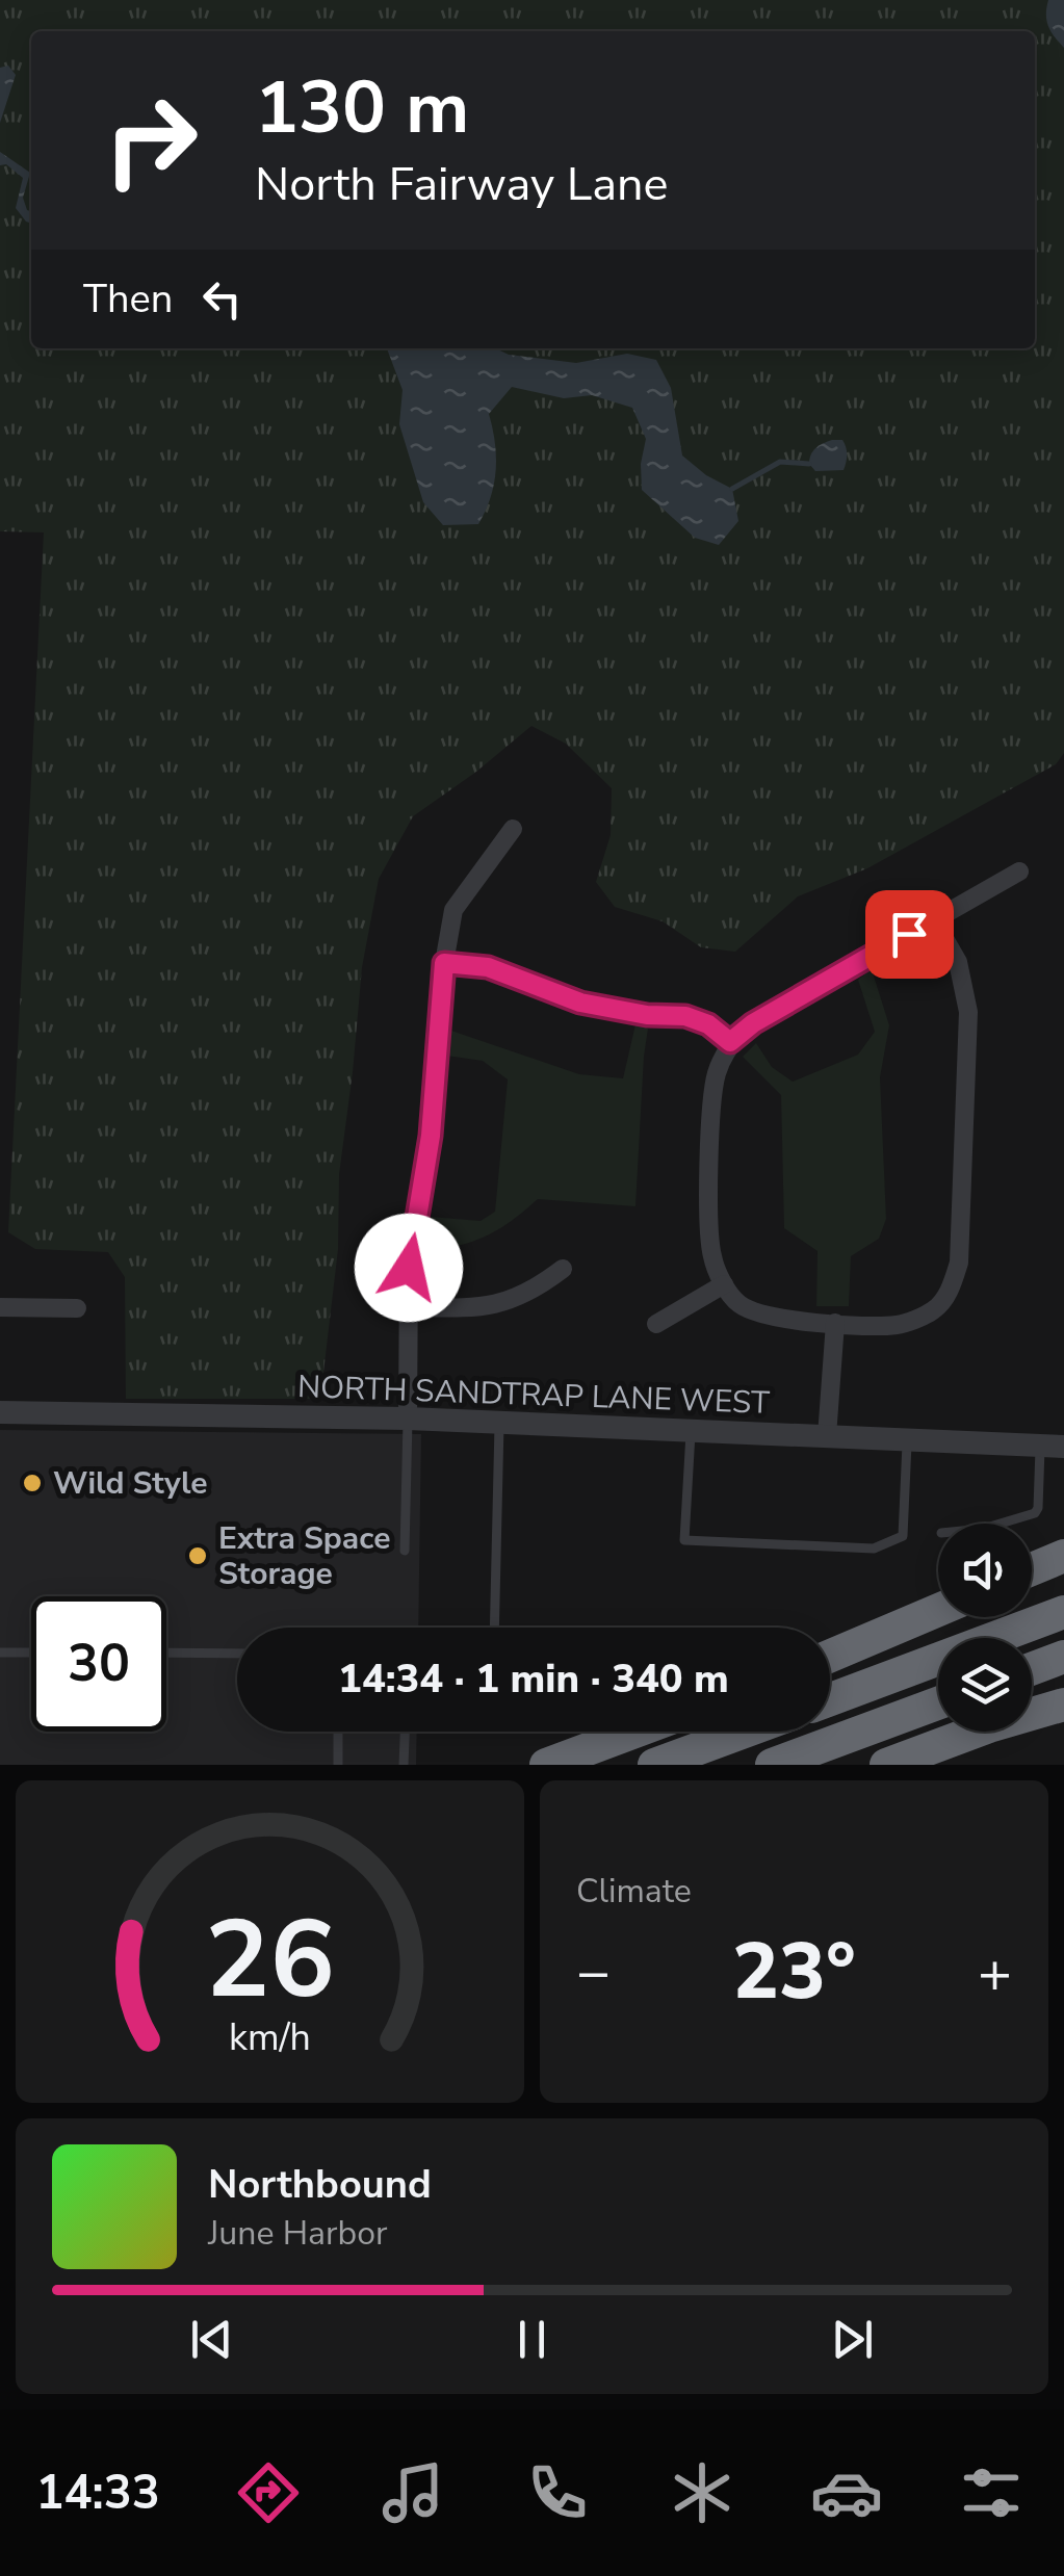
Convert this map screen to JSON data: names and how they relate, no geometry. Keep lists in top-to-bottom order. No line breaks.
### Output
{"streets":{"street":["NORTH SANDTRAP LANE WEST"]},"places":["Wild Style","Extra Space Storage"],"page":{"turn":["130 m","North Fairway Lane"],"then":"Then","limit":"30","trip":"14:34 · 1 min · 340 m","tile":"Climate","heat":["−","23°","+"],"song":["Northbound","June Harbor"],"tabs":"14:33","gauge":["26","km/h"]}}
